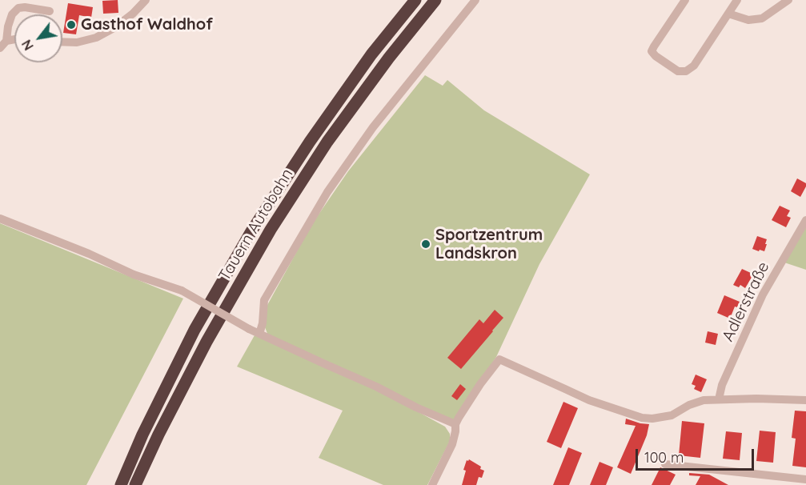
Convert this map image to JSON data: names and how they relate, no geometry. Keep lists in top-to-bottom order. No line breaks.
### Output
{"streets":{"highway":["Tauern Autobahn"],"street":["Adlerstraße"]},"places":["Gasthof Waldhof","Sportzentrum Landskron"],"scale_bar":"100 m","north":"bottom left"}
